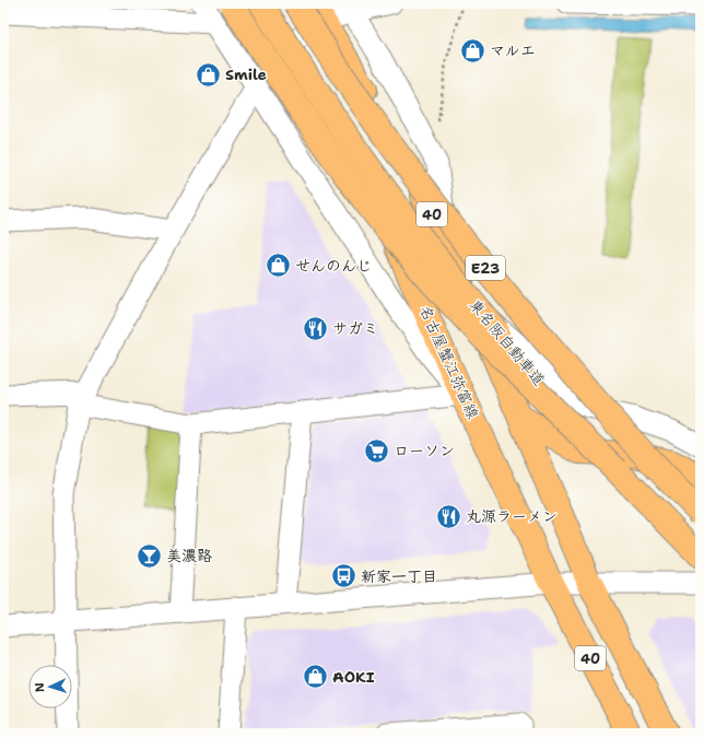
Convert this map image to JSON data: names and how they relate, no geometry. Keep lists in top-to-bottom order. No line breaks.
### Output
{"streets":{"main road":["40","E23","東名阪自動車道","名古屋蟹江弥富線"]},"places":{"shop":["マルエ","Smile","せんのんじ","AOKI"],"restaurant":["サガミ","丸源ラーメン"],"supermarket":["ローソン"],"bar":["美濃路"],"bus stop":["新家一丁目"]},"north":"left"}
